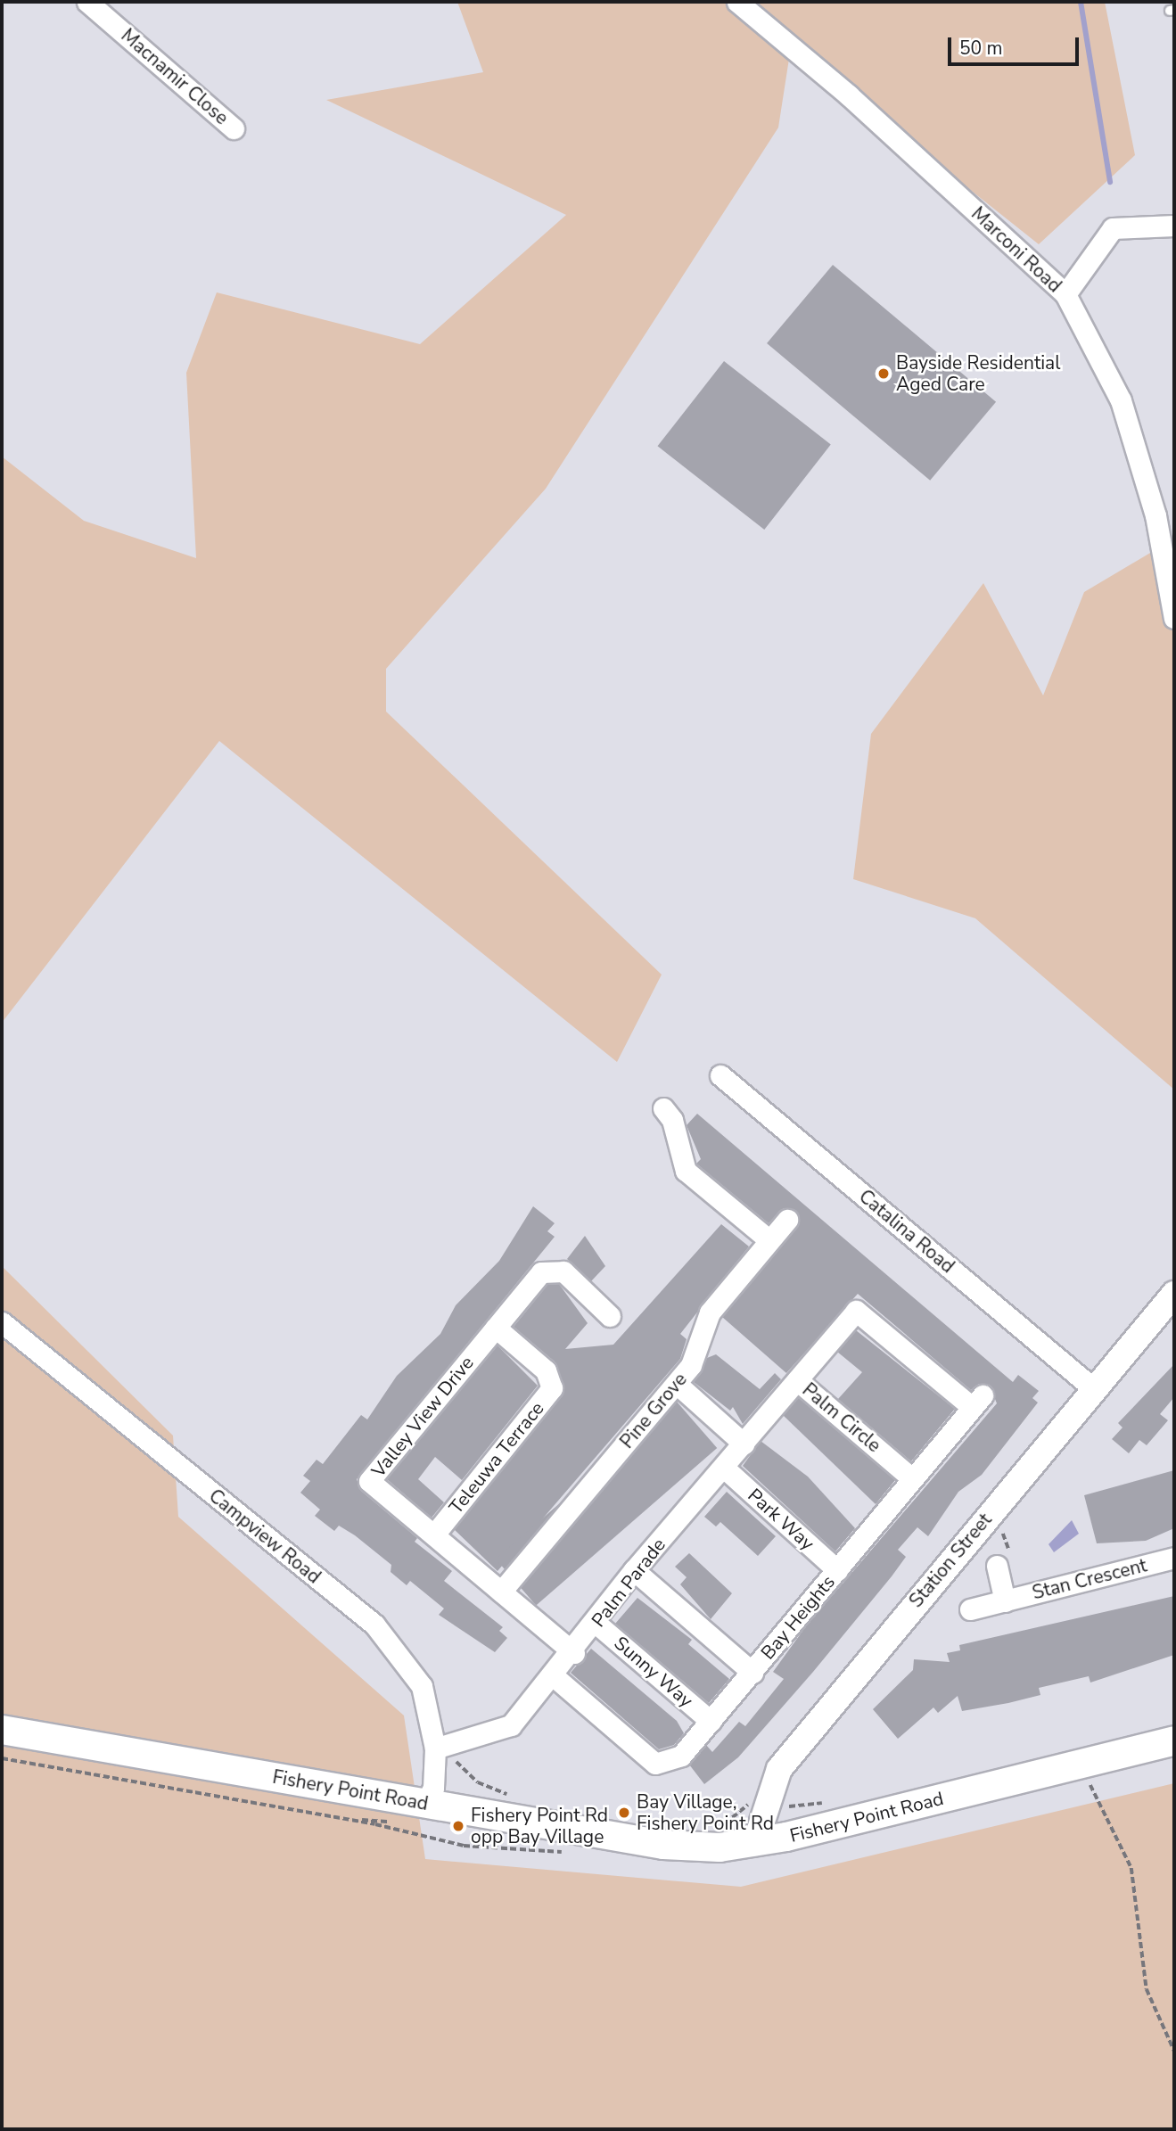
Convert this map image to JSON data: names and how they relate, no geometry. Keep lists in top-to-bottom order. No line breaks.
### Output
{"streets":{"main road":["Fishery Point Road"],"street":["Macnamir Close","Marconi Road","Catalina Road","Pine Grove","Valley View Drive","Palm Circle","Teleuwa Terrace","Park Way","Campview Road","Station Street","Stan Crescent","Palm Parade","Bay Heights","Sunny Way"]},"crossings":[["Catalina Road","Station Street"],["Pine Grove","Valley View Drive"],["Valley View Drive","Teleuwa Terrace"],["Valley View Drive","Palm Parade"],["Palm Circle","Palm Parade"],["Palm Circle","Bay Heights"],["Park Way","Palm Parade"],["Park Way","Bay Heights"],["Campview Road","Palm Parade"],["Campview Road","Fishery Point Road"],["Station Street","Fishery Point Road"],["Palm Parade","Bay Heights"],["Palm Parade","Sunny Way"],["Bay Heights","Sunny Way"]],"places":["Bayside Residential Aged Care","Bay Village, Fishery Point Rd","Fishery Point Rd opp Bay Village"],"scale_bar":"50 m"}
